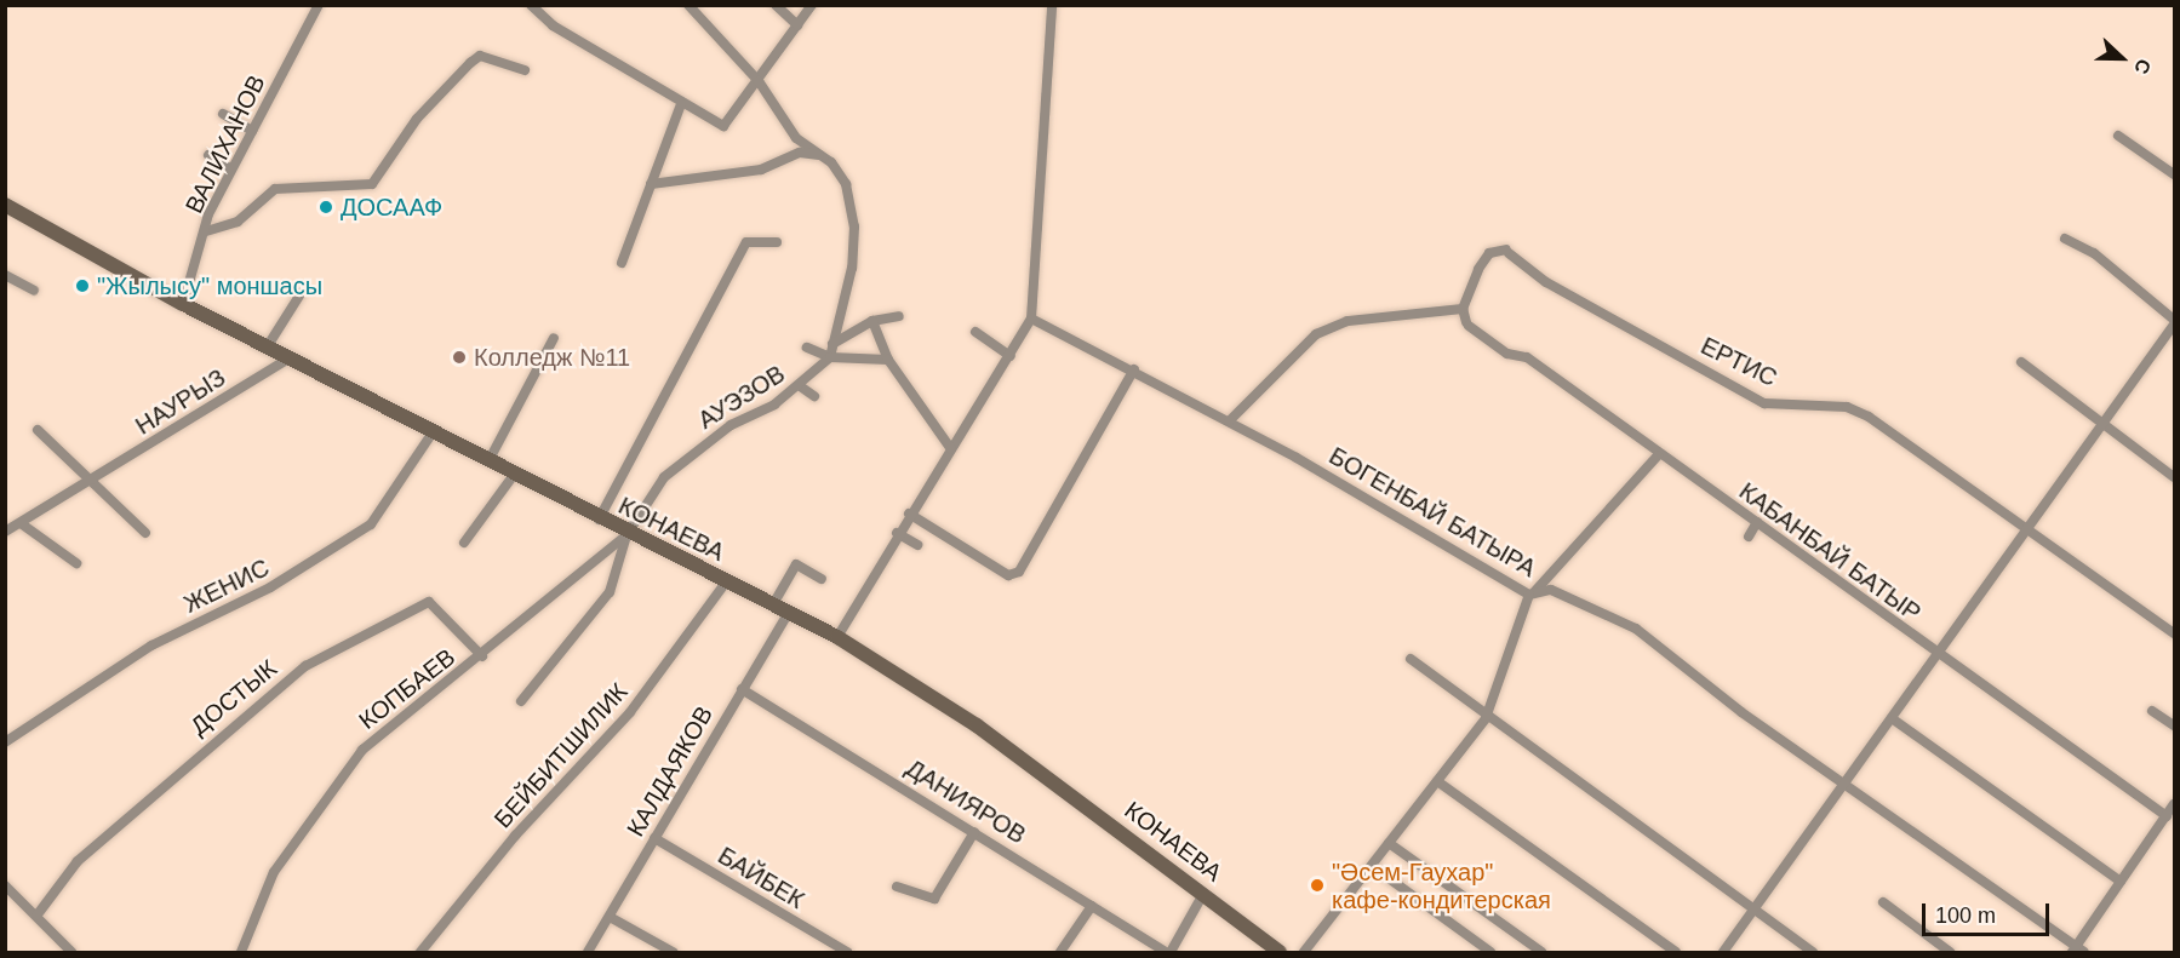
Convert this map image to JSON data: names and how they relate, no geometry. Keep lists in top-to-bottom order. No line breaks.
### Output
{"streets":{"main road":["КОНАЕВА"],"street":["ВАЛИХАНОВ","ЕРТИС","АУЭЗОВ","НАУРЫЗ","БОГЕНБАЙ БАТЫРА","КАБАНБАЙ БАТЫР","ЖЕНИС","КОПБАЕВ","ДОСТЫК","БЕЙБИТШИЛИК","КАЛДАЯКОВ","ДАНИЯРОВ","БАЙБЕК"]},"crossings":[["ВАЛИХАНОВ","КОНАЕВА"],["ЕРТИС","КАБАНБАЙ БАТЫР"],["АУЭЗОВ","КОНАЕВА"],["АУЭЗОВ","КОПБАЕВ"],["НАУРЫЗ","КОНАЕВА"],["КОНАЕВА","ЖЕНИС"],["КОНАЕВА","КОПБАЕВ"],["КОНАЕВА","БЕЙБИТШИЛИК"],["КОНАЕВА","КАЛДАЯКОВ"],["КОПБАЕВ","ДОСТЫК"],["КАЛДАЯКОВ","ДАНИЯРОВ"],["КАЛДАЯКОВ","БАЙБЕК"]],"places":["ДОСААФ","\"Жылысу\" моншасы","Колледж №11","\"Әсем-Гаухар\" кафе-кондитерская"],"scale_bar":"100 m","north":"right"}
